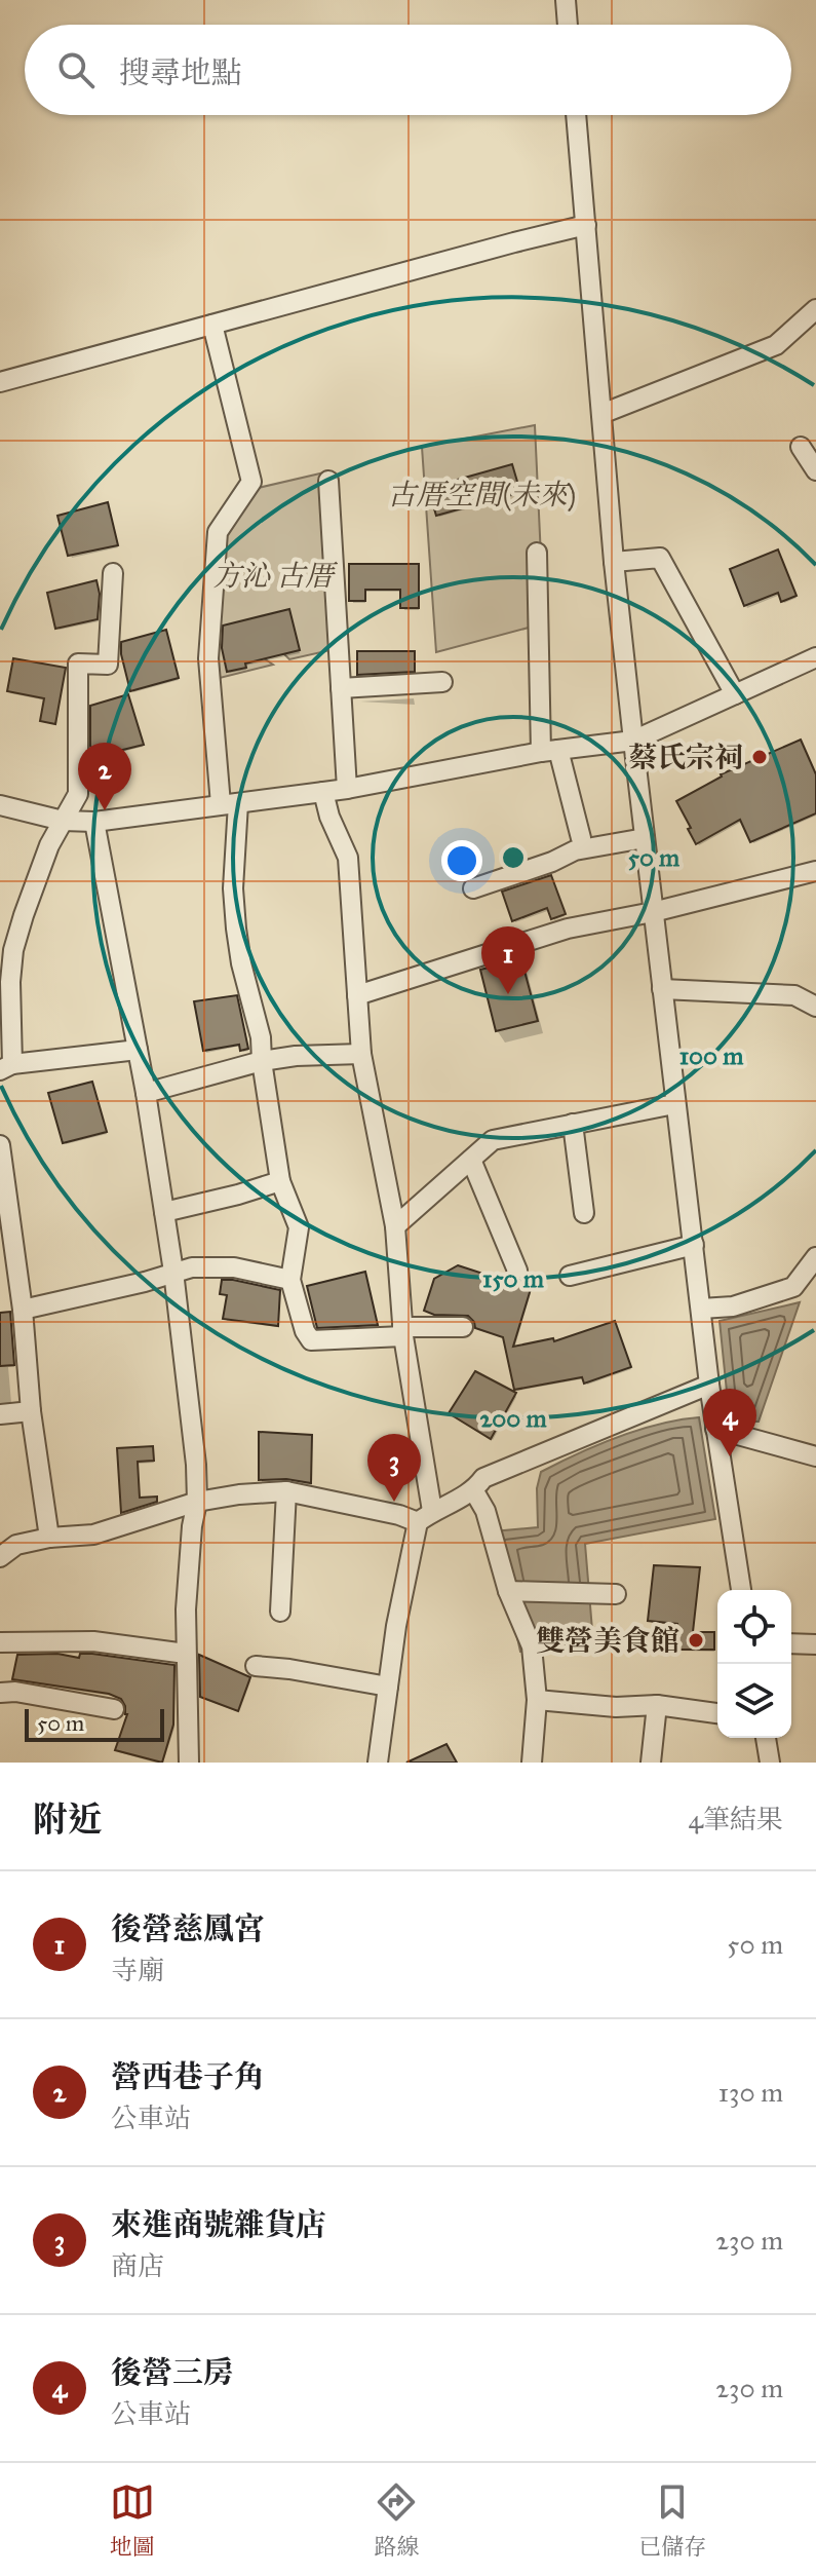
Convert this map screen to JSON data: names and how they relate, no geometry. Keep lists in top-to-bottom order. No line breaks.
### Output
{"parks":["古厝空間(未來)","方沁 古厝"],"places":["蔡氏宗祠","雙營美食館"],"scale_bar":"50 m","page":{"search":"搜尋地點","pins":["2","1","4","3"],"scale":"50 m","heading":["附近","4筆結果"],"list":[{"mark":"1","name":"後營慈鳳宮","note":"寺廟","value":"50 m"},{"mark":"2","name":"營西巷子角","note":"公車站","value":"130 m"},{"mark":"3","name":"來進商號雜貨店","note":"商店","value":"230 m"},{"mark":"4","name":"後營三房","note":"公車站","value":"230 m"}],"nav":["地圖","路線","已儲存"]},"rings":["50 m","100 m","150 m","200 m"]}
